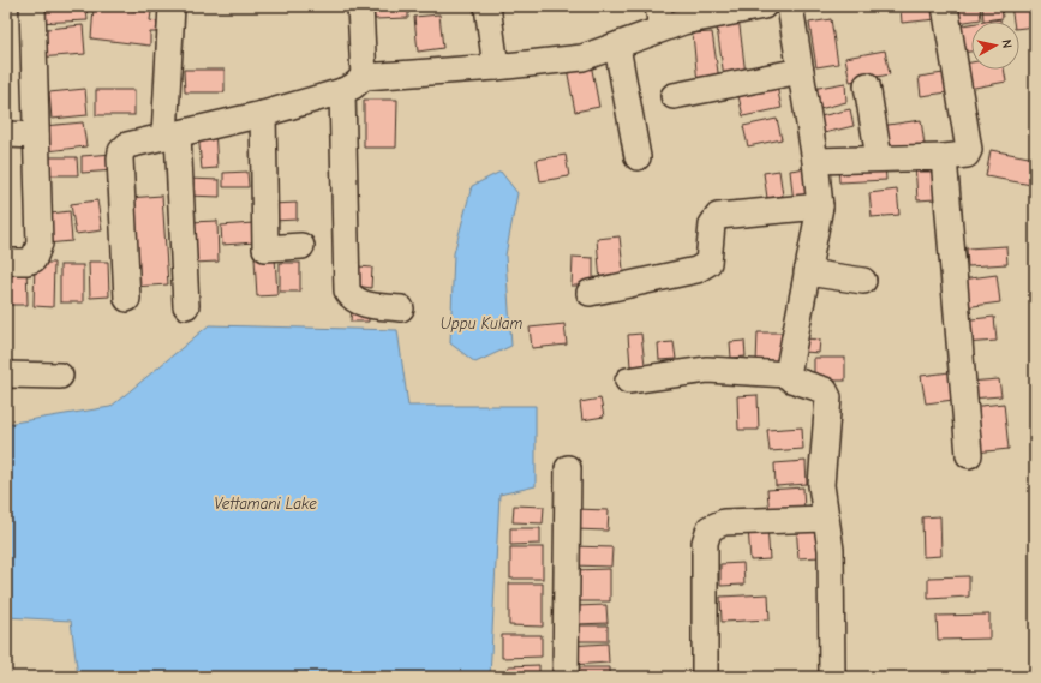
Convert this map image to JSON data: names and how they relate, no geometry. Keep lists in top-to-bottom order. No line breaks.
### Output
{"water":["Uppu Kulam","Vettamani Lake"],"north":"right"}
